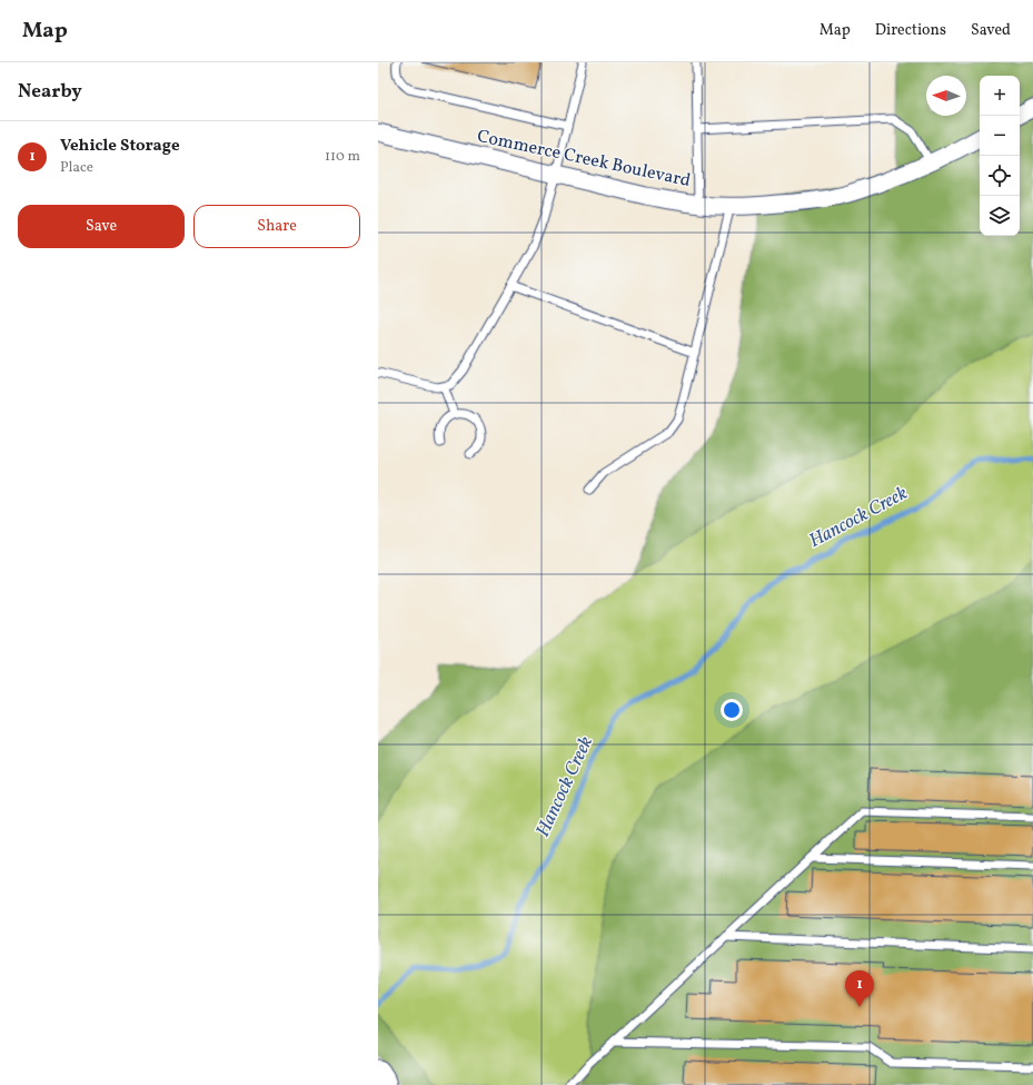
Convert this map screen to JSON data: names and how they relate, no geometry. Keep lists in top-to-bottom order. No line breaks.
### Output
{"streets":{"street":["Commerce Creek Boulevard"]},"water":["Hancock Creek"],"north":"left","page":{"header":"Map","nav":["Map","Directions","Saved"],"heading":"Nearby","map_buttons":["+","−"],"list":[{"mark":"1","name":"Vehicle Storage","note":"Place","value":"110 m"}],"buttons":["Save","Share"],"pins":"1"}}
